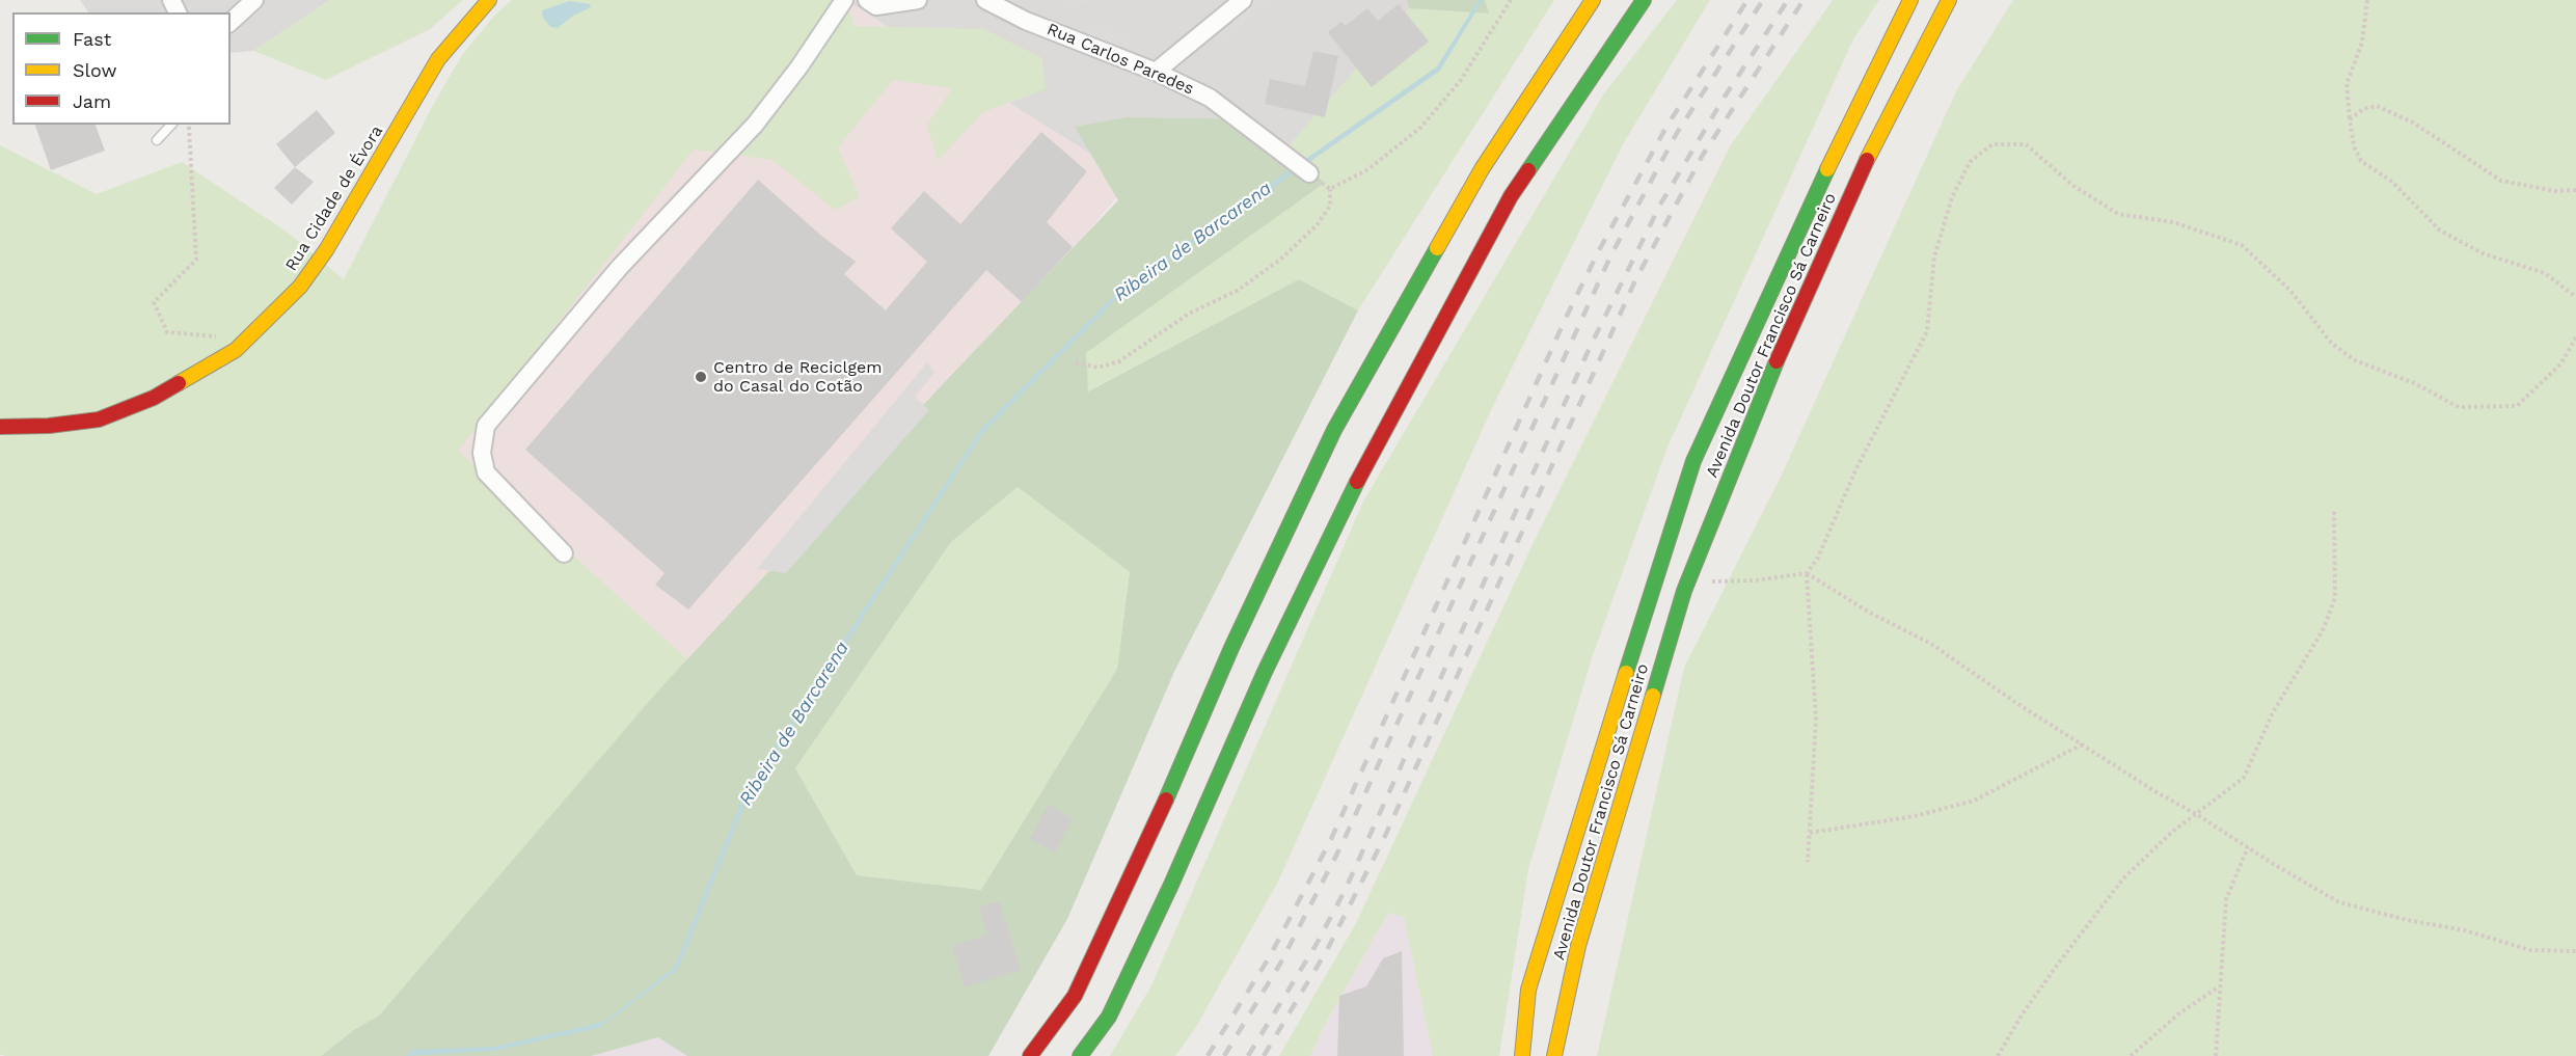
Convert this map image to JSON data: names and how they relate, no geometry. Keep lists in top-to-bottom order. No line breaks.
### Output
{"streets":{"main road":["Rua Cidade de Évora","Avenida Doutor Francisco Sá Carneiro"],"street":["Rua Carlos Paredes"]},"water":["Ribeira de Barcarena"],"places":["Centro de Reciclgem do Casal do Cotão"],"legend":["Fast","Slow","Jam"]}
